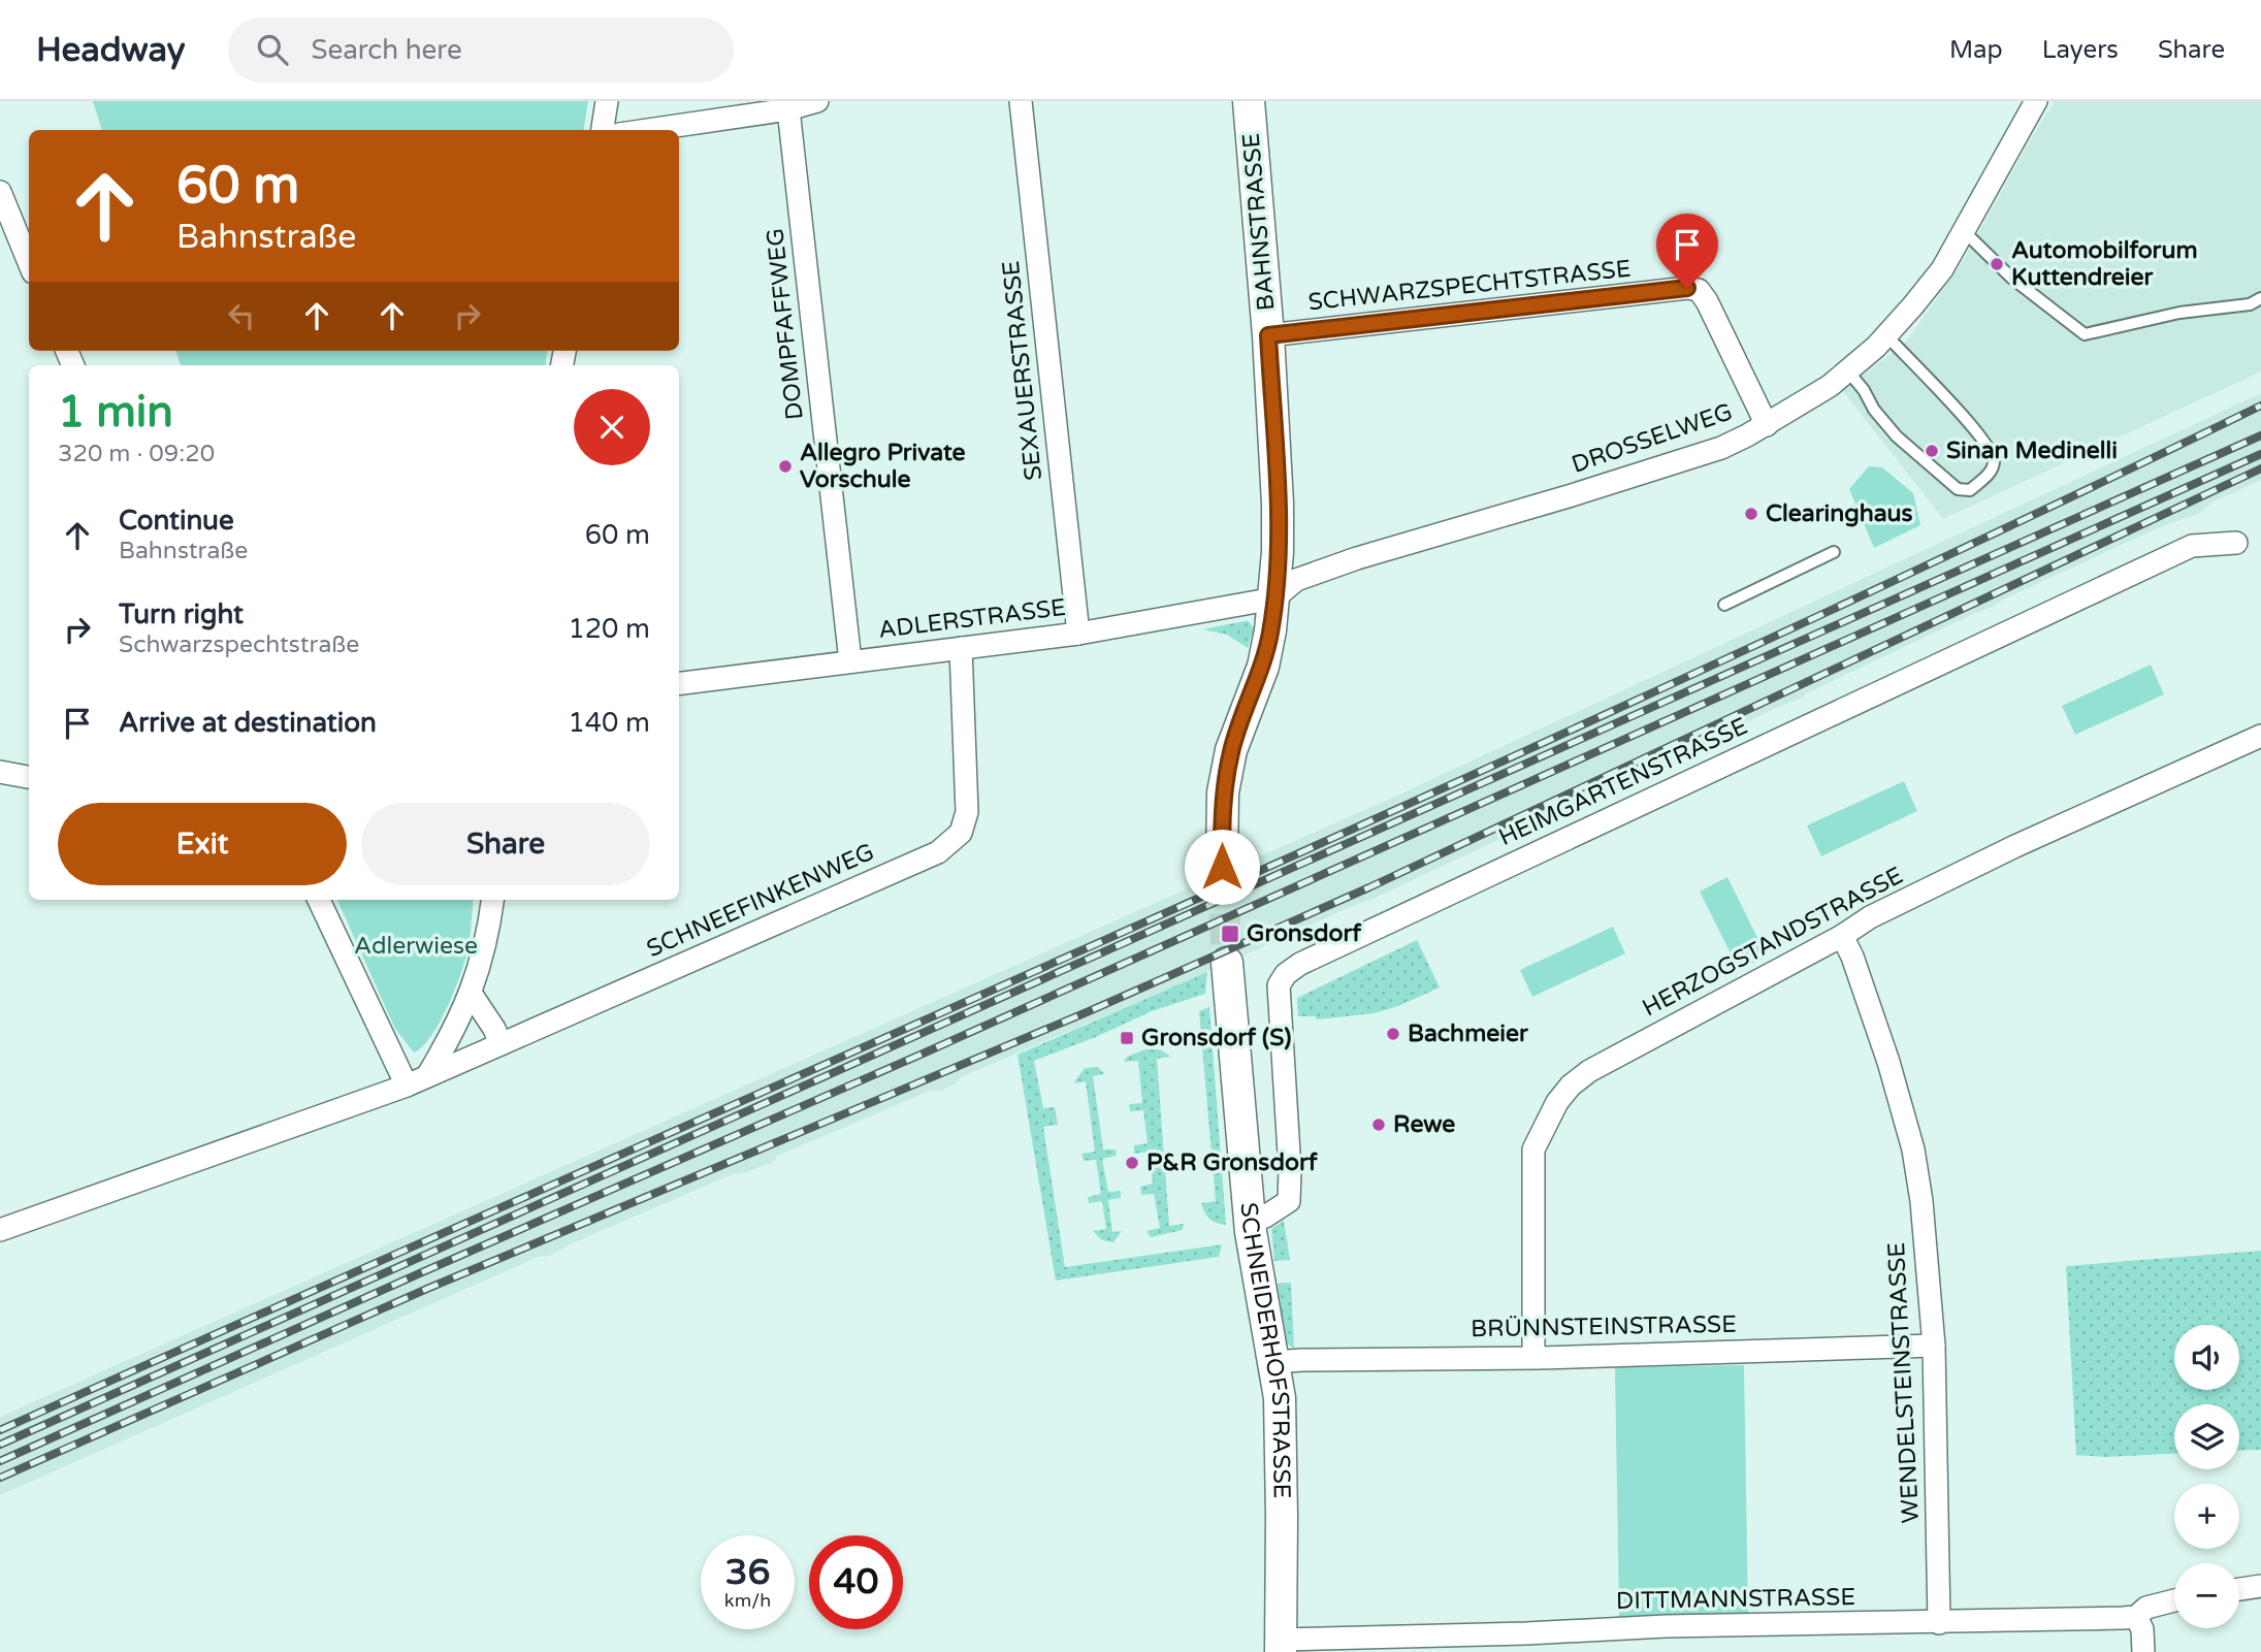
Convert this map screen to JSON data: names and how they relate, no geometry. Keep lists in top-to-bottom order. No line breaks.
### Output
{"streets":{"street":["BAHNSTRASSE","SCHWARZSPECHTSTRASSE","DOMPFAFFWEG","SEXAUERSTRASSE","DROSSELWEG","ADLERSTRASSE","HEIMGARTENSTRASSE","SCHNEEFINKENWEG","HERZOGSTANDSTRASSE","BRÜNNSTEINSTRASSE","SCHNEIDERHOFSTRASSE","WENDELSTEINSTRASSE","DITTMANNSTRASSE"]},"crossings":[["BAHNSTRASSE","SCHWARZSPECHTSTRASSE"],["BAHNSTRASSE","DROSSELWEG"],["BAHNSTRASSE","ADLERSTRASSE"],["SCHWARZSPECHTSTRASSE","DROSSELWEG"],["DOMPFAFFWEG","ADLERSTRASSE"],["SEXAUERSTRASSE","ADLERSTRASSE"],["DROSSELWEG","ADLERSTRASSE"],["ADLERSTRASSE","SCHNEEFINKENWEG"],["HEIMGARTENSTRASSE","SCHNEIDERHOFSTRASSE"],["HERZOGSTANDSTRASSE","BRÜNNSTEINSTRASSE"],["HERZOGSTANDSTRASSE","WENDELSTEINSTRASSE"],["BRÜNNSTEINSTRASSE","SCHNEIDERHOFSTRASSE"],["BRÜNNSTEINSTRASSE","WENDELSTEINSTRASSE"],["SCHNEIDERHOFSTRASSE","DITTMANNSTRASSE"],["WENDELSTEINSTRASSE","DITTMANNSTRASSE"]],"parks":["Adlerwiese"],"places":{"other":["Automobilforum Kuttendreier","Sinan Medinelli","Allegro Private Vorschule","Clearinghaus","Bachmeier","Rewe","P&R Gronsdorf"],"transit":["Gronsdorf","Gronsdorf (S)"]},"page":{"header":"Headway","search":"Search here","nav":["Map","Layers","Share"],"turn":["60 m","Bahnstraße"],"heading":["1 min","320 m · 09:20"],"list":[{"name":"Continue","note":"Bahnstraße","value":"60 m"},{"name":"Turn right","note":"Schwarzspechtstraße","value":"120 m"},{"name":"Arrive at destination","value":"140 m"}],"buttons":["Exit","Share"],"map_buttons":["+","−"],"speed":"36 km/h","limit":"40"}}
